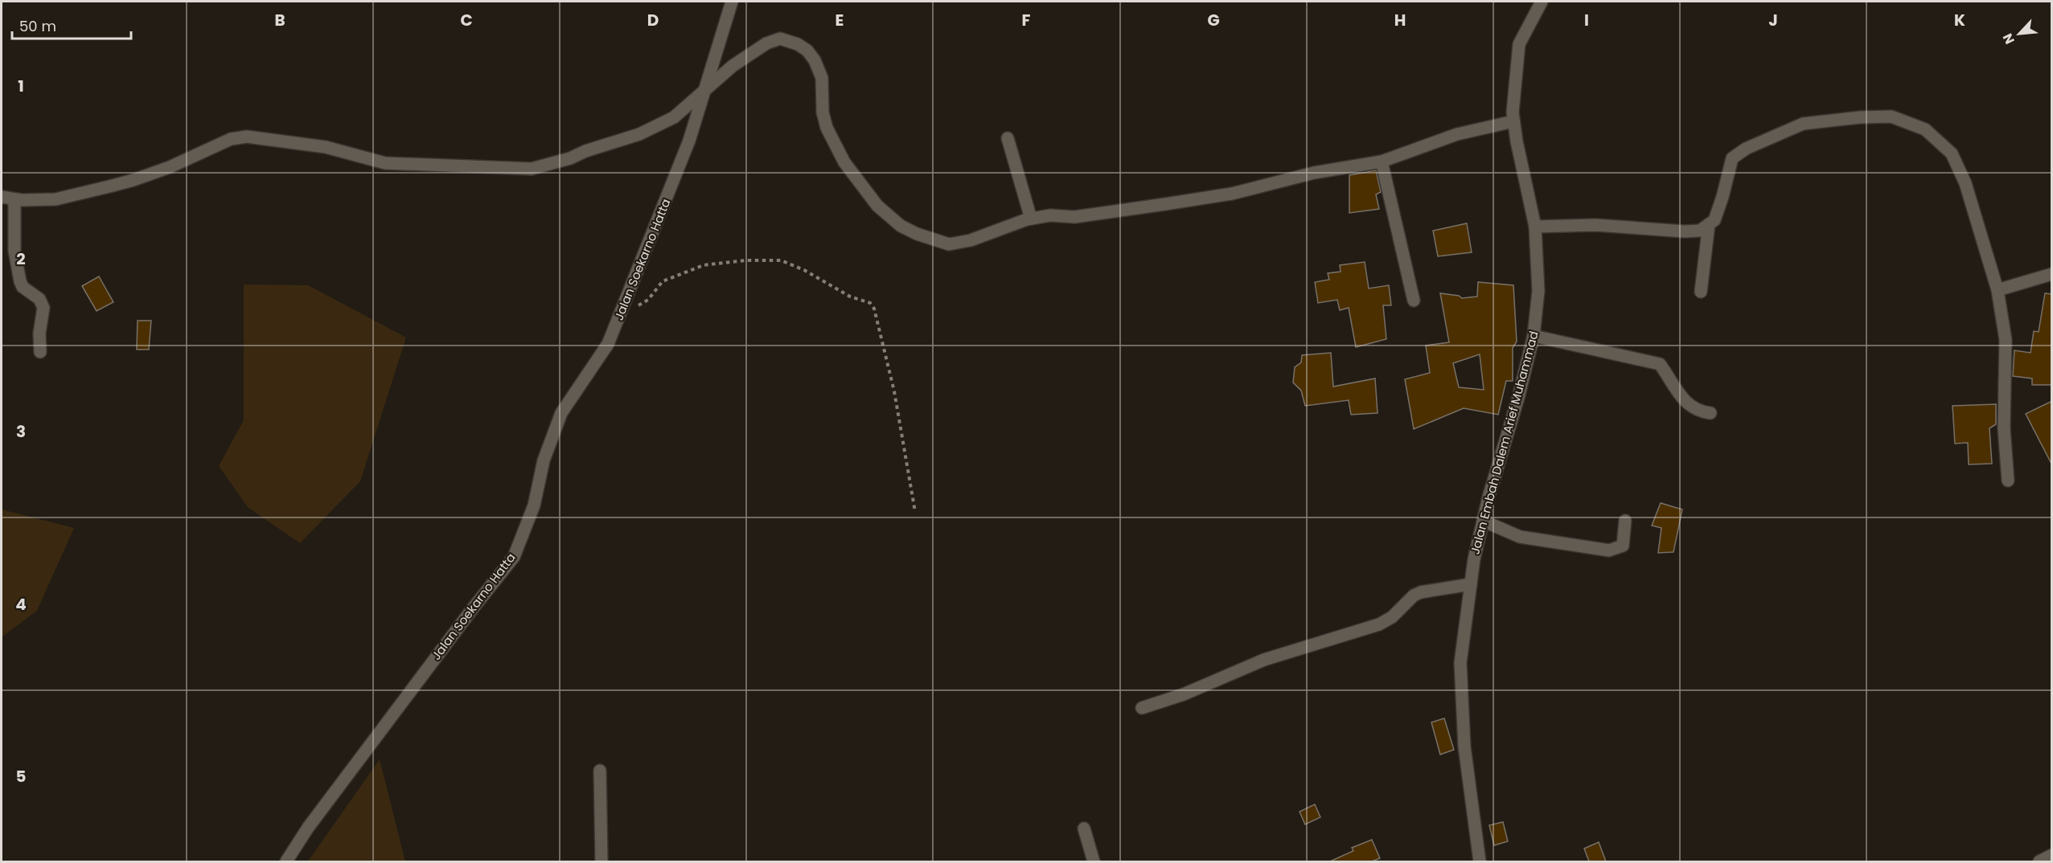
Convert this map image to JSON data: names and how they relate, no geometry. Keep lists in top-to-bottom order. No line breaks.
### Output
{"streets":{"street":["Jalan Soekarno Hatta","Jalan Embah Dalem Arief Muhammad"]},"scale_bar":"50 m","north":"bottom left","grid":{"columns":["B","C","D","E","F","G","H","I","J","K"],"rows":["1","2","3","4","5"]}}
